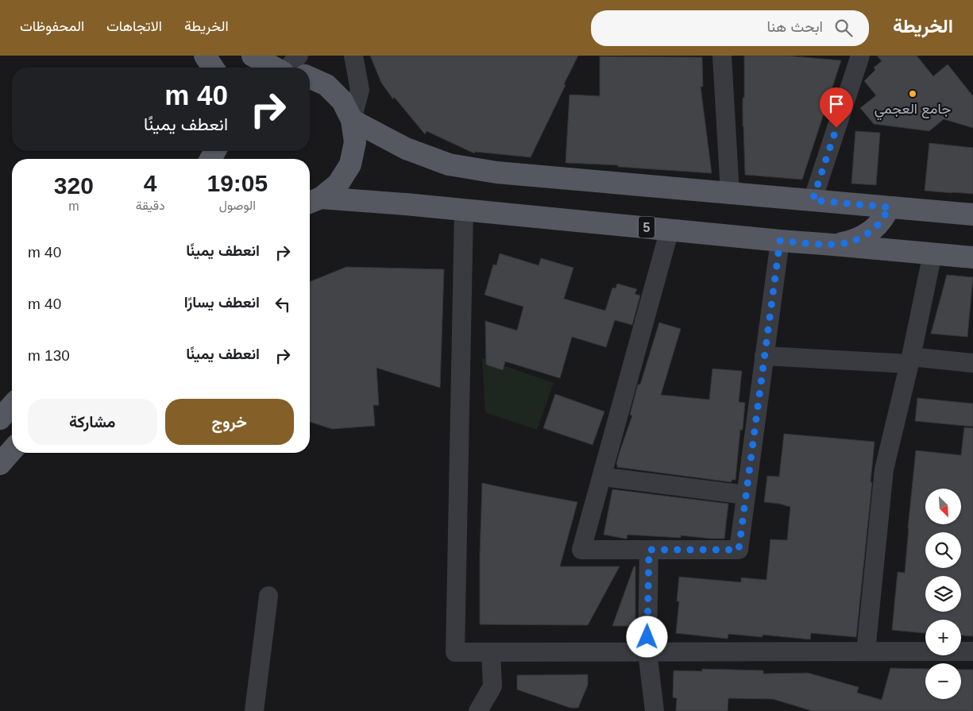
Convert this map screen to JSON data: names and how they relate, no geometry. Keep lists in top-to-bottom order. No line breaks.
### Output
{"streets":{"main road":["5"]},"places":["جامع العجمي"],"north":"bottom right","page":{"header":"الخريطة","search":"ابحث هنا","nav":["الخريطة","الاتجاهات","المحفوظات"],"turn":["40 m","انعطف يمينًا"],"eta":["19:05","الوصول","4","دقيقة","320","m"],"list":[{"name":"انعطف يمينًا","value":"40 m"},{"name":"انعطف يسارًا","value":"40 m"},{"name":"انعطف يمينًا","value":"130 m"}],"buttons":["خروج","مشاركة"],"map_buttons":["+","−"]}}
